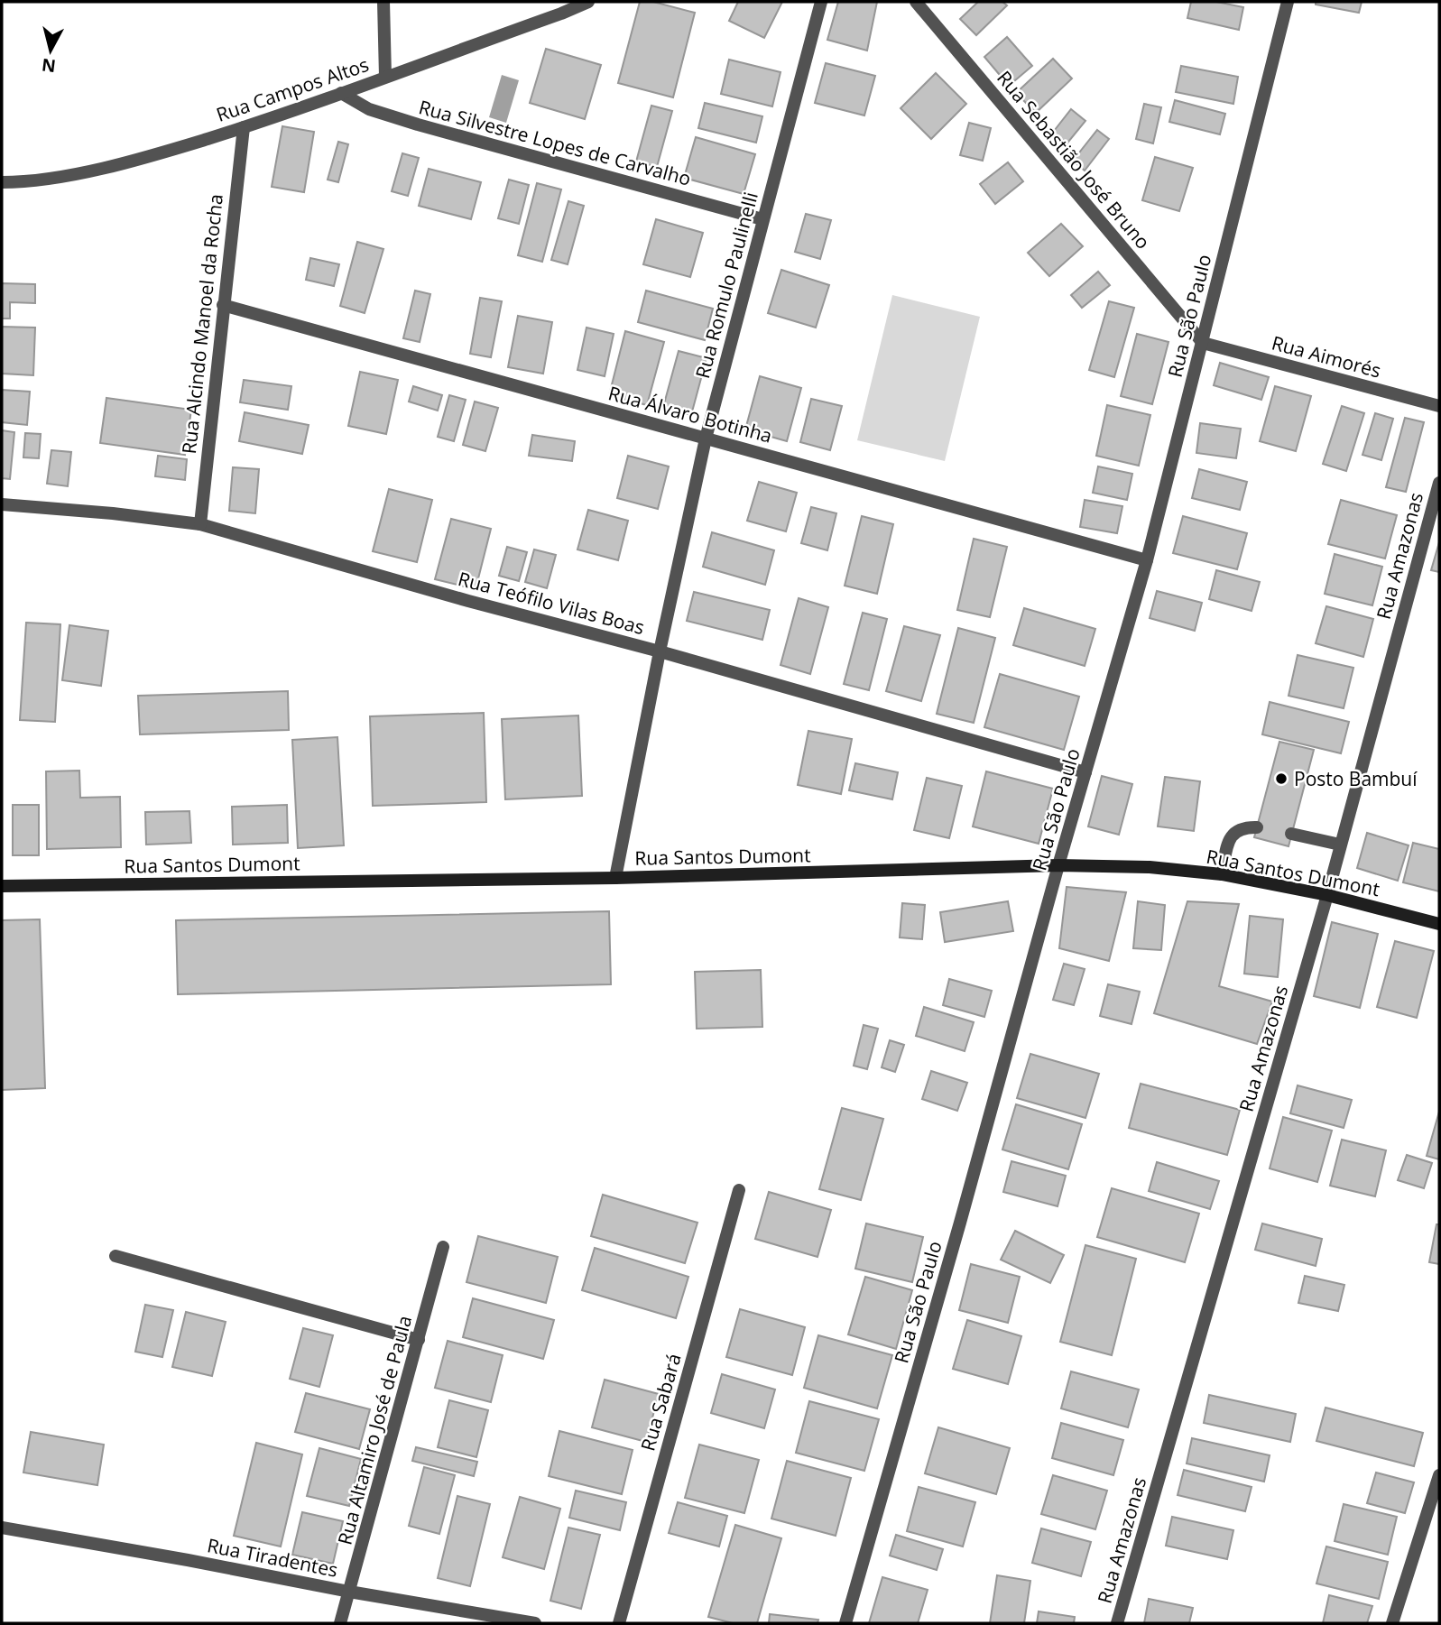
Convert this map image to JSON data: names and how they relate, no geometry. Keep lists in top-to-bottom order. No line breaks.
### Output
{"streets":{"main road":["Rua Santos Dumont"],"street":["Rua Campos Altos","Rua Silvestre Lopes de Carvalho","Rua Sebastião José Bruno","Rua Romulo Paulinelli","Rua São Paulo","Rua Alcindo Manoel da Rocha","Rua Aimorés","Rua Álvaro Botinha","Rua Amazonas","Rua Teófilo Vilas Boas","Rua Sabará","Rua Altamiro José de Paula","Rua Tiradentes"]},"crossings":[["Rua Campos Altos","Rua Silvestre Lopes de Carvalho"],["Rua Campos Altos","Rua Alcindo Manoel da Rocha"],["Rua Silvestre Lopes de Carvalho","Rua Romulo Paulinelli"],["Rua Sebastião José Bruno","Rua São Paulo"],["Rua Sebastião José Bruno","Rua Aimorés"],["Rua Romulo Paulinelli","Rua Álvaro Botinha"],["Rua Romulo Paulinelli","Rua Teófilo Vilas Boas"],["Rua Romulo Paulinelli","Rua Santos Dumont"],["Rua São Paulo","Rua Aimorés"],["Rua São Paulo","Rua Álvaro Botinha"],["Rua São Paulo","Rua Teófilo Vilas Boas"],["Rua São Paulo","Rua Santos Dumont"],["Rua Alcindo Manoel da Rocha","Rua Álvaro Botinha"],["Rua Alcindo Manoel da Rocha","Rua Teófilo Vilas Boas"],["Rua Amazonas","Rua Santos Dumont"],["Rua Altamiro José de Paula","Rua Tiradentes"]],"places":["Posto Bambuí"],"north":"bottom"}
